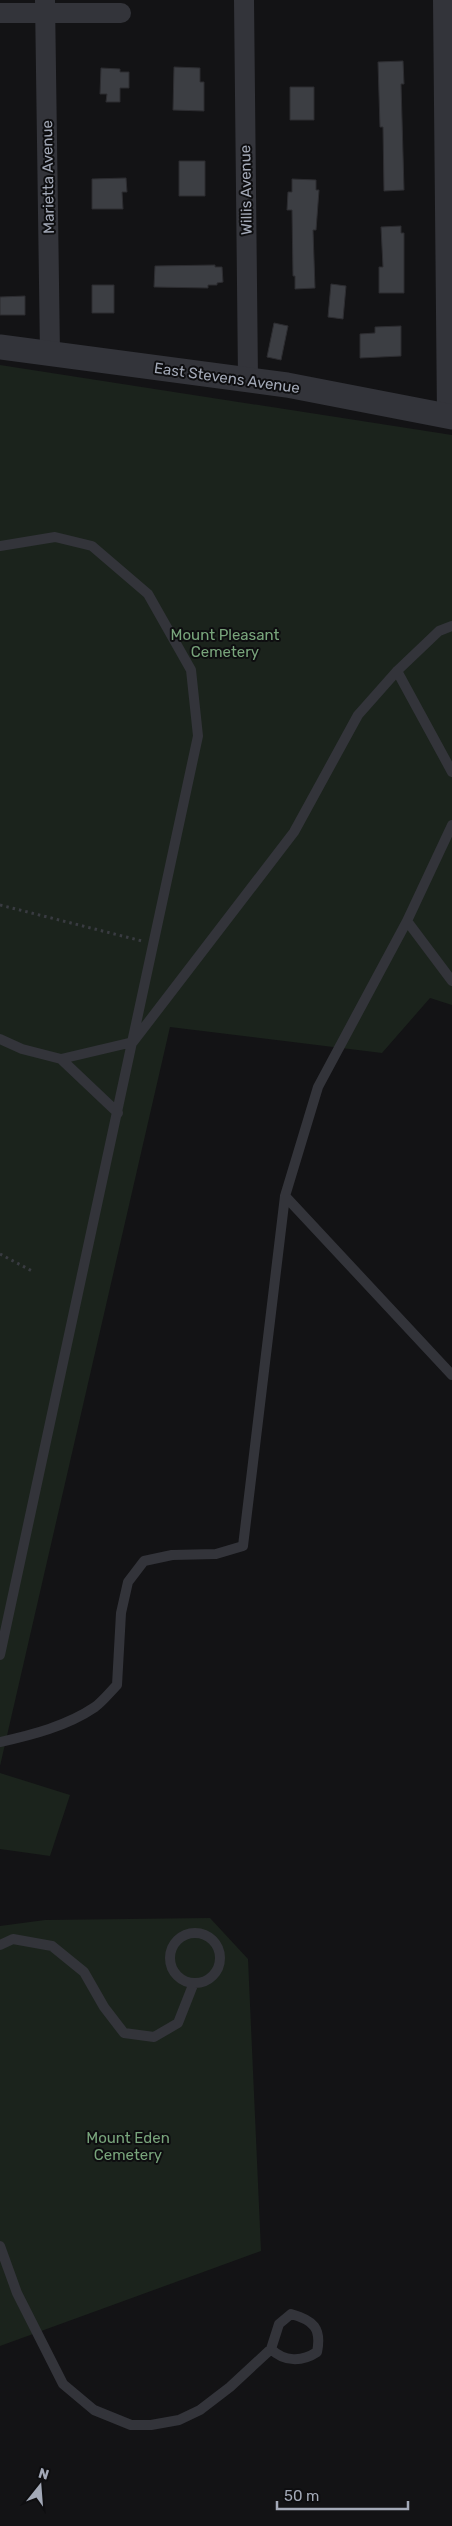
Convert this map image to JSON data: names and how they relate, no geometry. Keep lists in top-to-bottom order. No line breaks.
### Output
{"streets":{"street":["Marietta Avenue","Willis Avenue","East Stevens Avenue"]},"crossings":[["Marietta Avenue","East Stevens Avenue"],["Willis Avenue","East Stevens Avenue"]],"parks":["Mount Pleasant Cemetery","Mount Eden Cemetery"],"scale_bar":"50 m","north":"top"}
